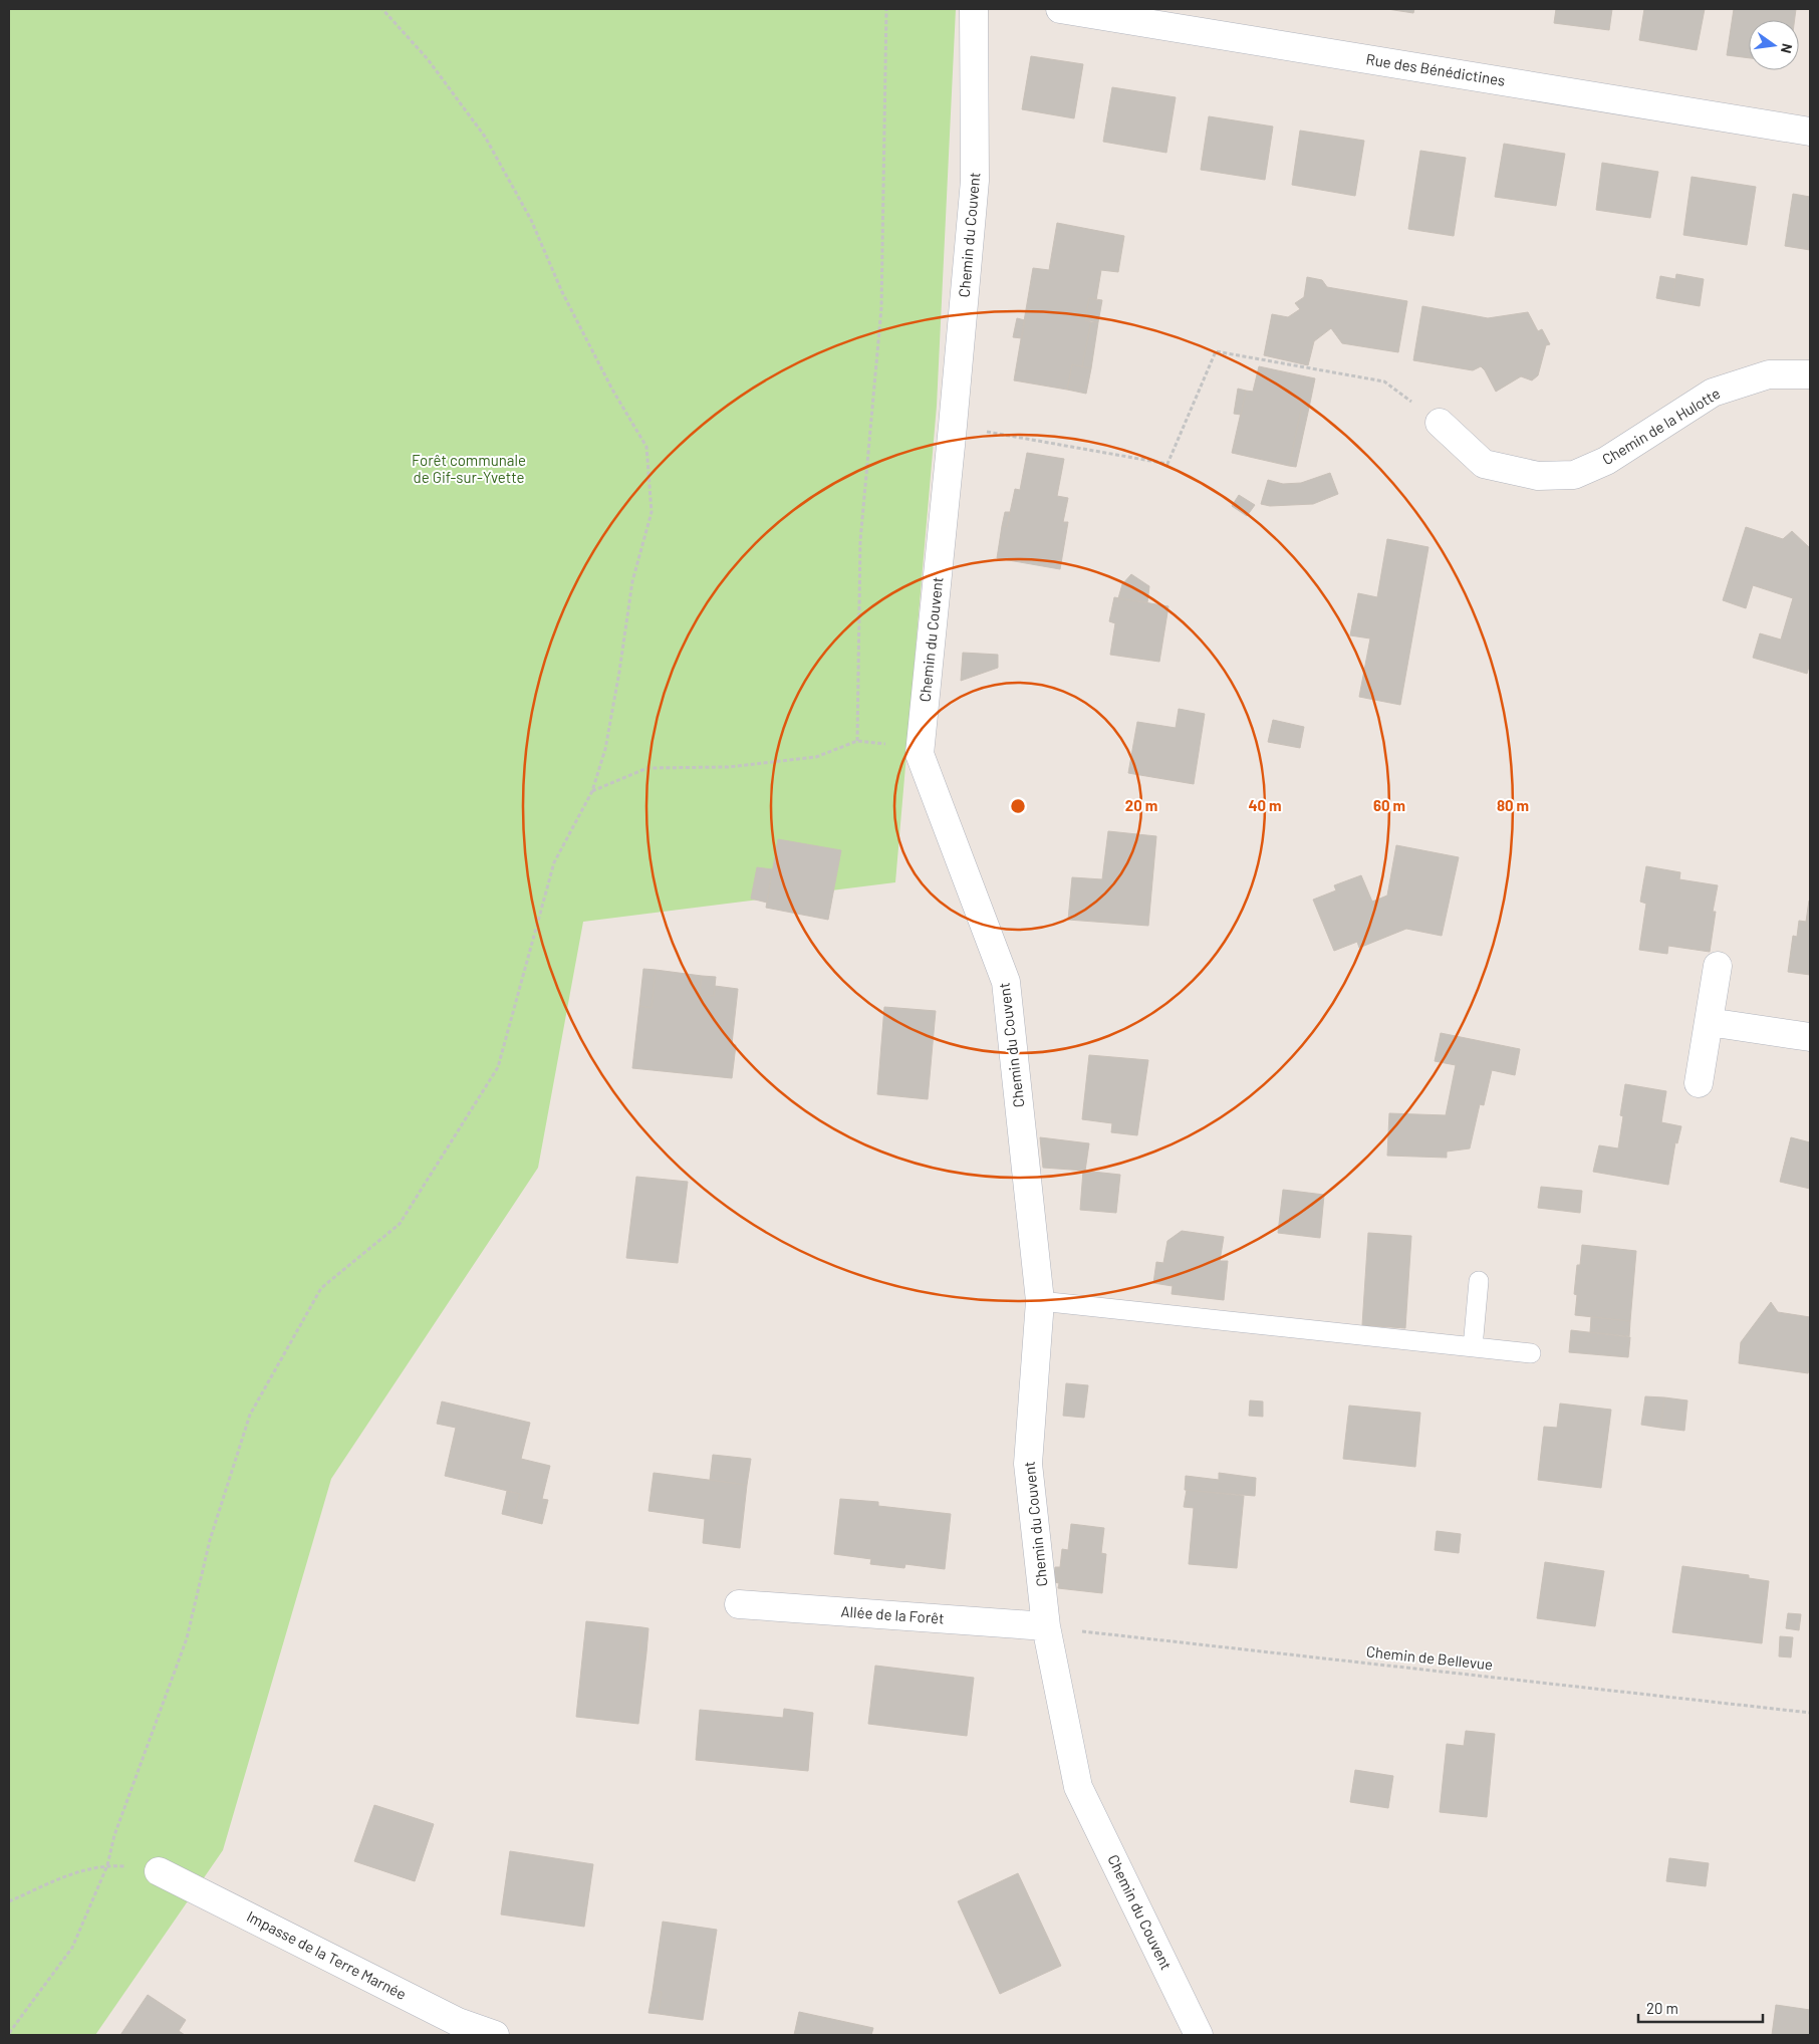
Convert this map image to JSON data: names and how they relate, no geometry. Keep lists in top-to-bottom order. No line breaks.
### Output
{"streets":{"street":["Rue des Bénédictines","Chemin du Couvent","Chemin de la Hulotte","Allée de la Forêt","Impasse de la Terre Marnée"],"path":["Chemin de Bellevue"]},"crossings":[["Chemin du Couvent","Allée de la Forêt"],["Chemin du Couvent","Chemin de Bellevue"],["Allée de la Forêt","Chemin de Bellevue"]],"parks":["Forêt communale de Gif-sur-Yvette"],"scale_bar":"20 m","north":"right","rings":["20 m","40 m","60 m","80 m"]}
